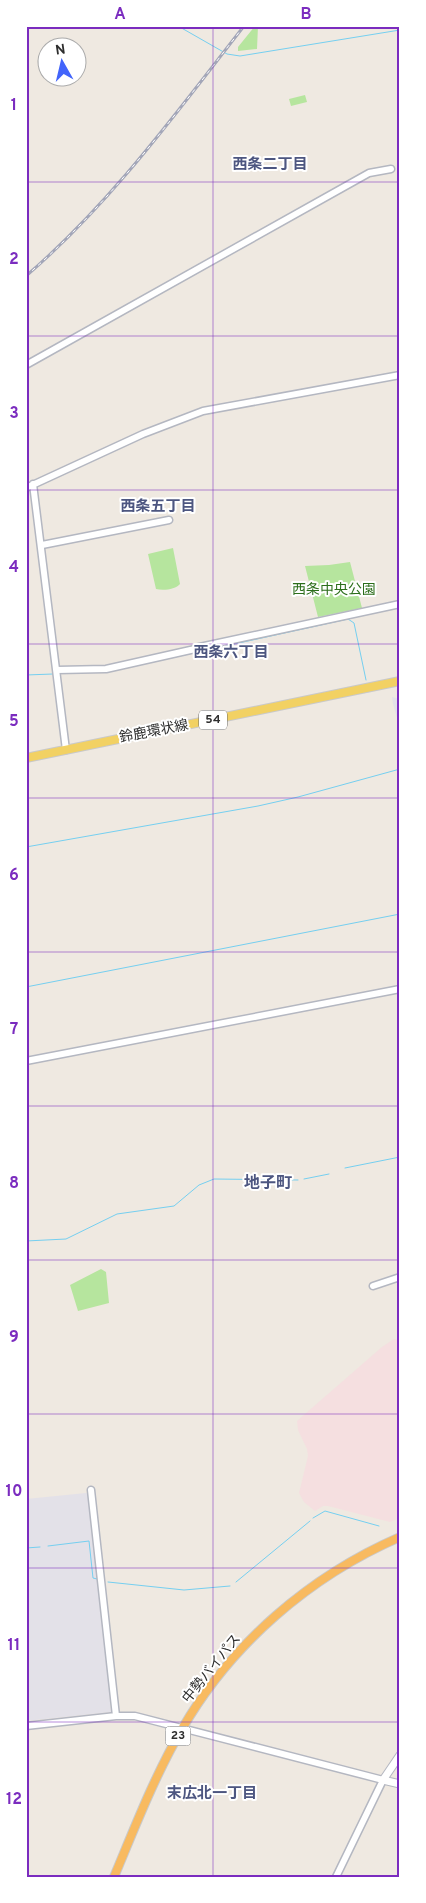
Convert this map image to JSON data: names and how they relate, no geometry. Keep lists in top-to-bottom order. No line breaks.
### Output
{"streets":{"highway":["中勢バイパス","23"],"main road":["54","鈴鹿環状線"]},"districts":["西条二丁目","西条五丁目","西条六丁目","地子町","末広北一丁目"],"parks":["西条中央公園"],"north":"top","grid":{"columns":["A","B"],"rows":["1","2","3","4","5","6","7","8","9","10","11","12"]}}
